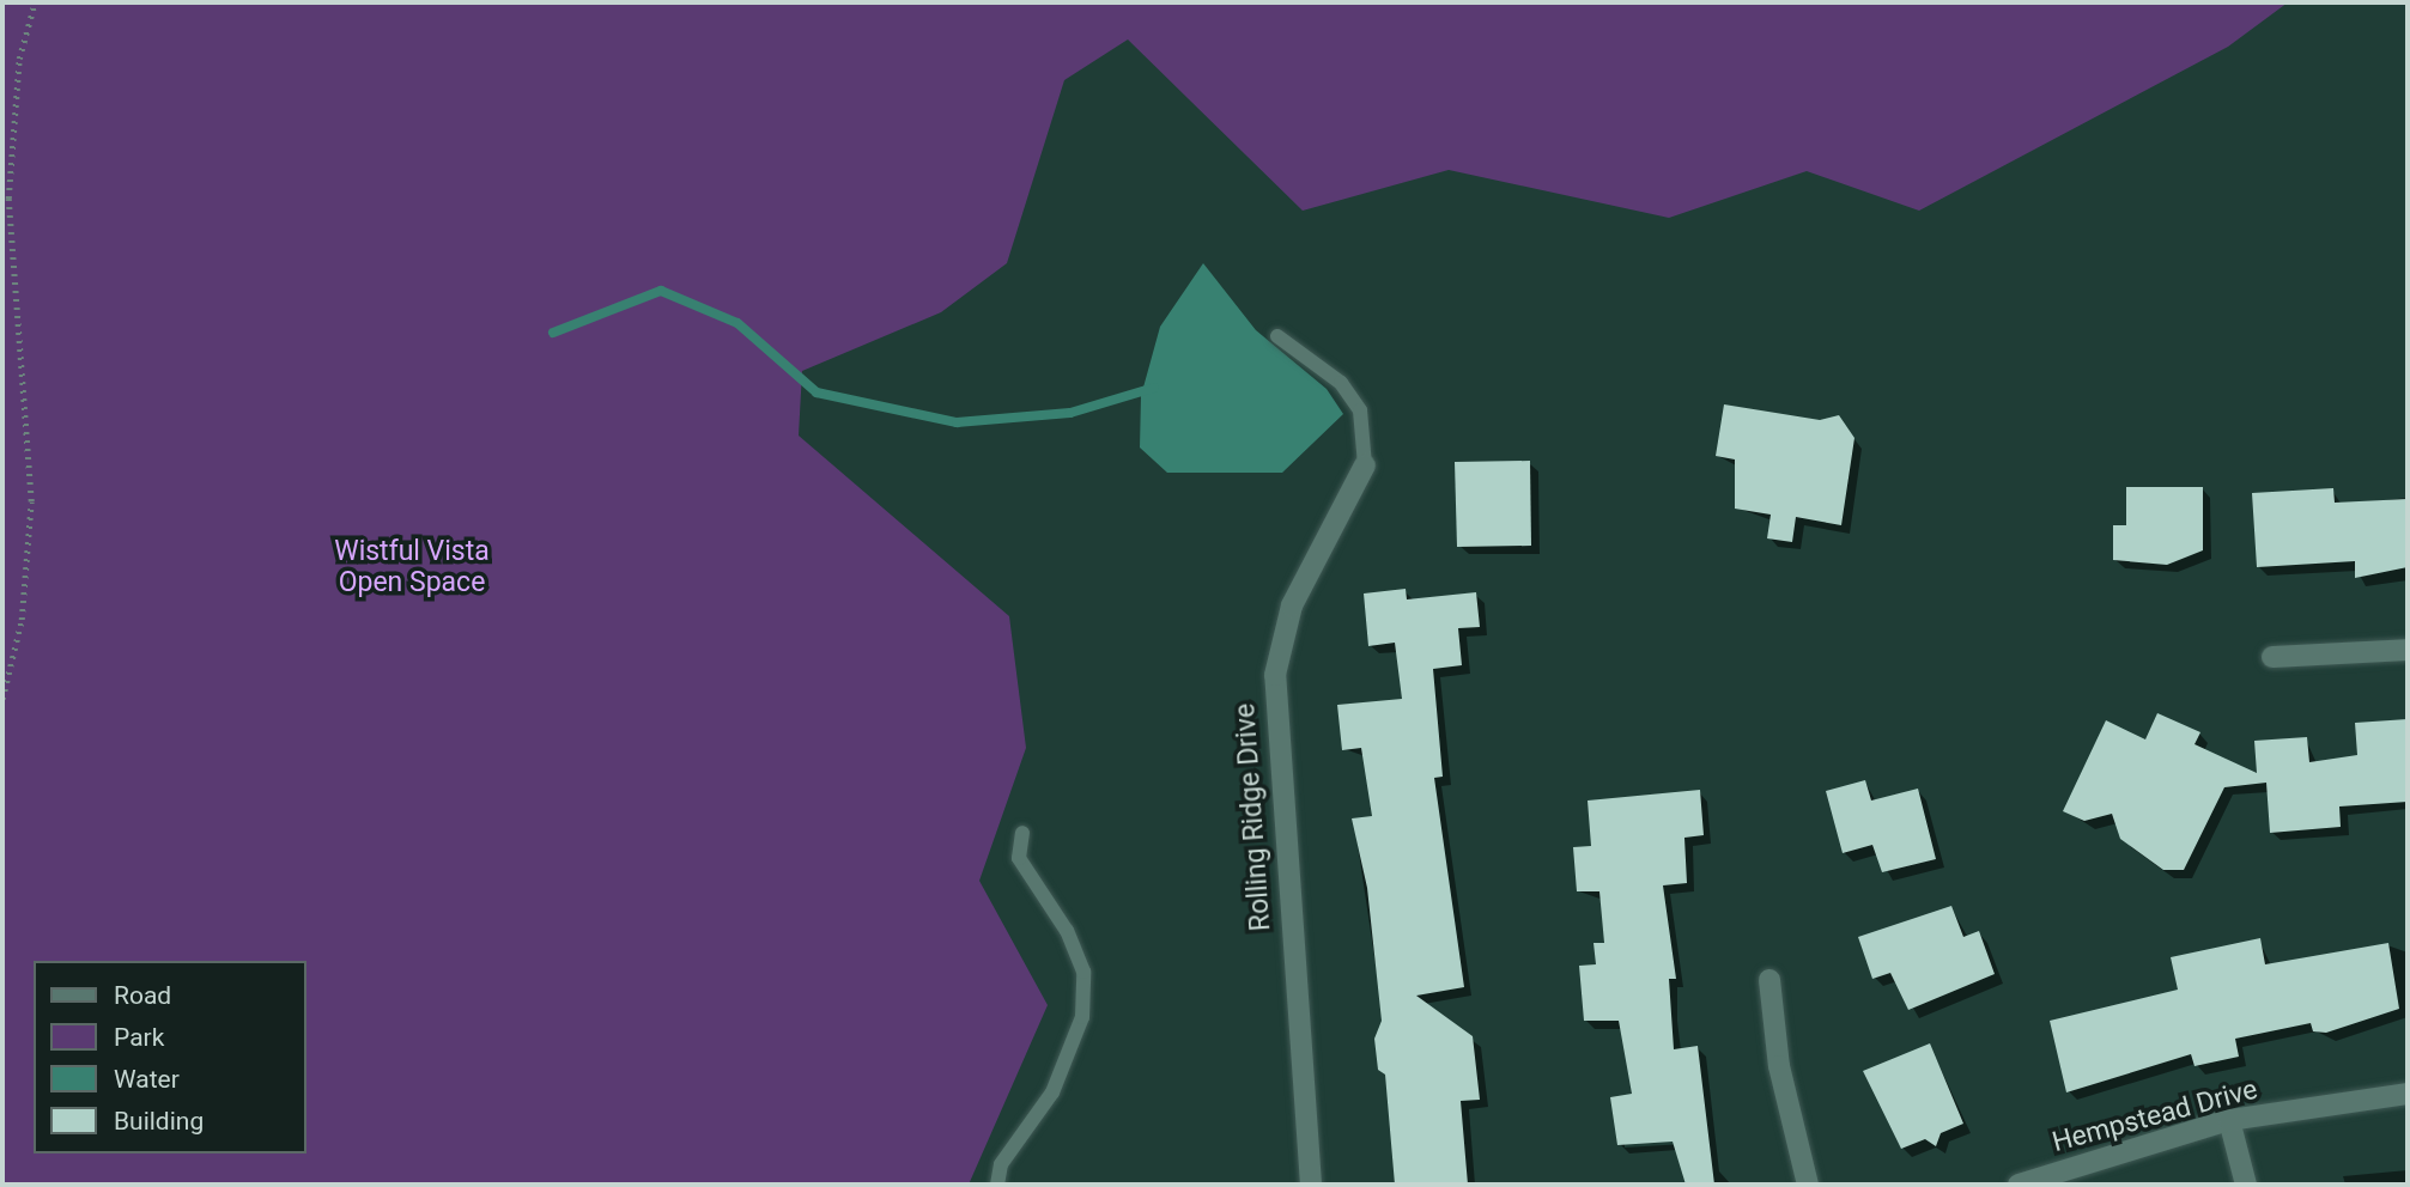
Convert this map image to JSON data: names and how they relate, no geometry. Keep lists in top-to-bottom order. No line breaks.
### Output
{"streets":{"street":["Rolling Ridge Drive","Hempstead Drive"]},"parks":["Wistful Vista Open Space"],"legend":["Road","Park","Water","Building"]}
